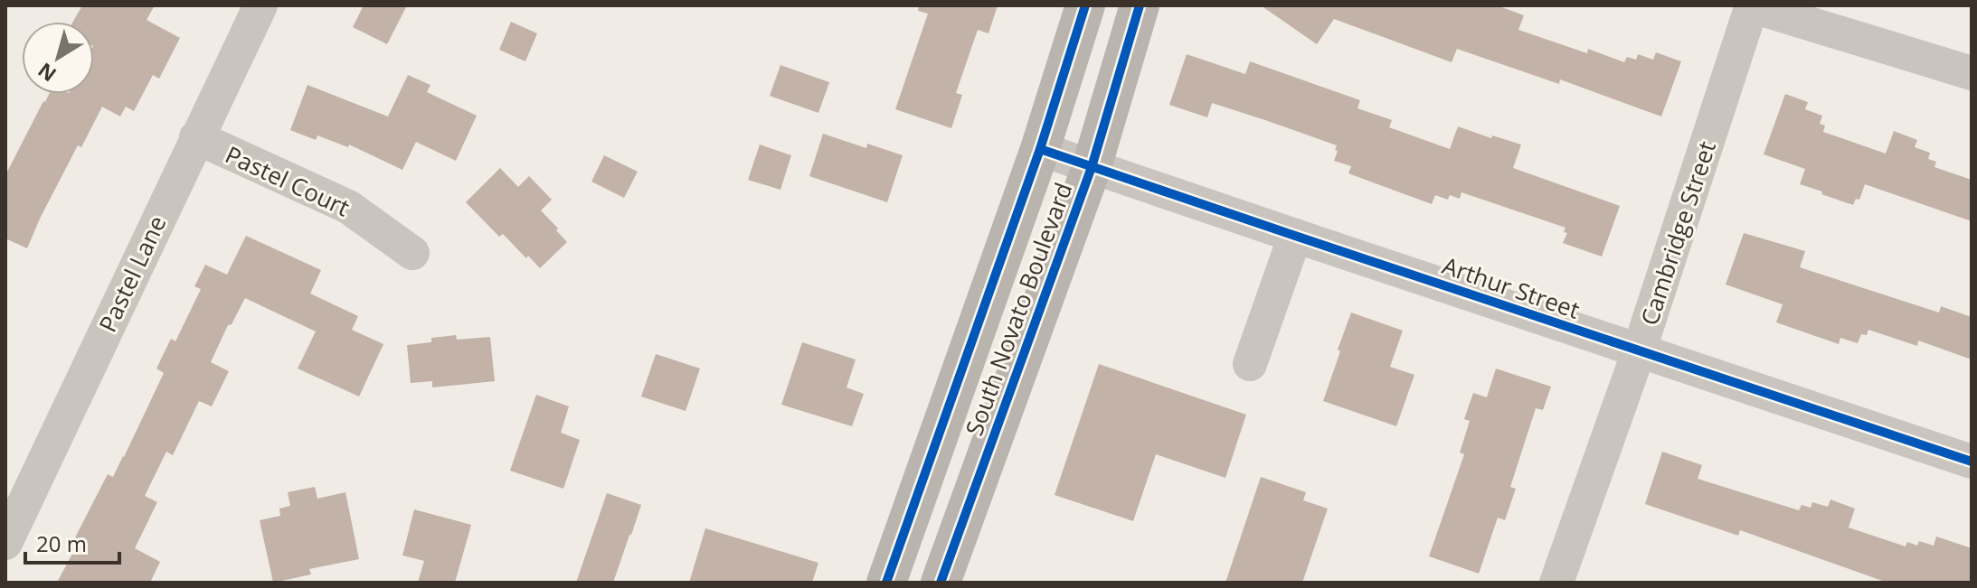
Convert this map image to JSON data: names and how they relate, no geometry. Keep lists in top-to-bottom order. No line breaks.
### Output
{"streets":{"main road":["South Novato Boulevard"],"street":["Pastel Court","Cambridge Street","Pastel Lane","Arthur Street"]},"crossings":[["Pastel Court","Pastel Lane"],["Cambridge Street","Arthur Street"],["Arthur Street","South Novato Boulevard"]],"scale_bar":"20 m","north":"bottom left"}
